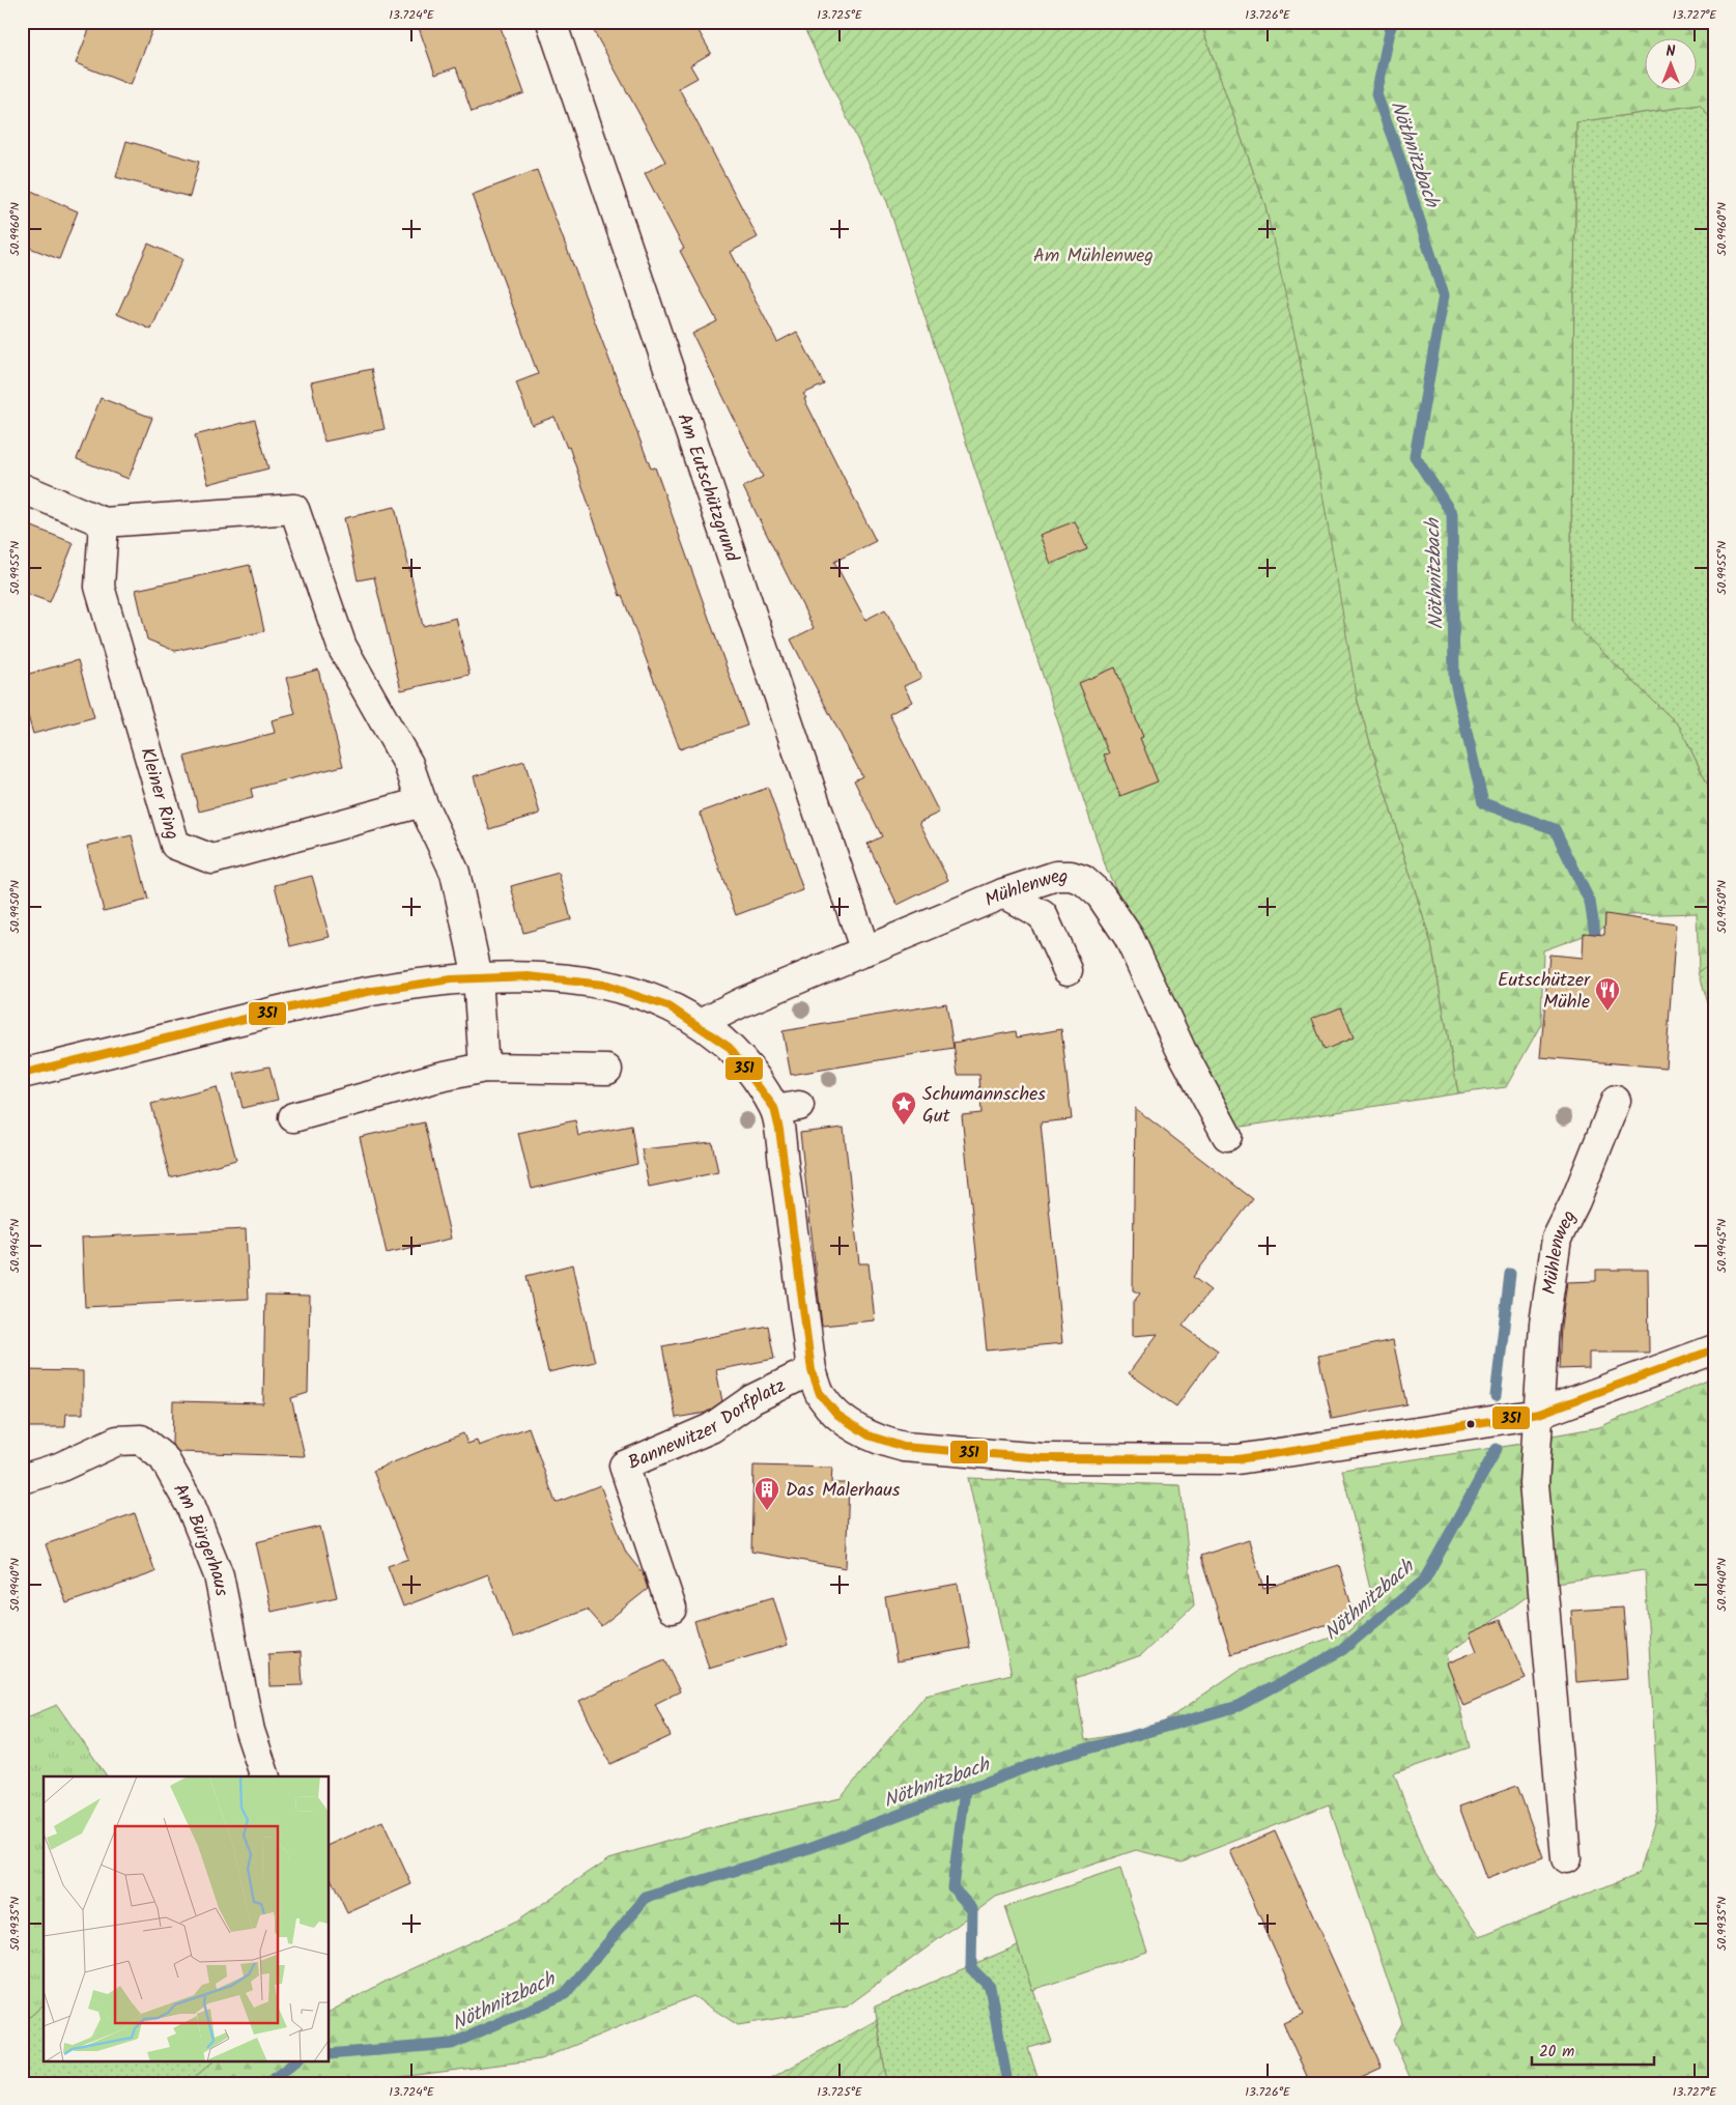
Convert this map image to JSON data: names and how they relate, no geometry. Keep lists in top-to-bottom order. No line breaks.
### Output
{"streets":{"street":["Am Eutschützgrund","Kleiner Ring","Mühlenweg","Bannewitzer Dorfplatz","Am Bürgerhaus"]},"crossings":[["Am Eutschützgrund","Mühlenweg"]],"water":["Nöthnitzbach"],"parks":["Am Mühlenweg"],"places":{"restaurant":["Eutschützer Mühle"],"place":["Schumannsches Gut"],"building":["Das Malerhaus"]},"lines":["transit line 351"],"scale_bar":"20 m","north":"top","coordinates":["13.724°E","13.725°E","13.726°E","13.727°E","50.9960°N","50.9955°N","50.9950°N","50.9945°N","50.9940°N","50.9935°N"]}
